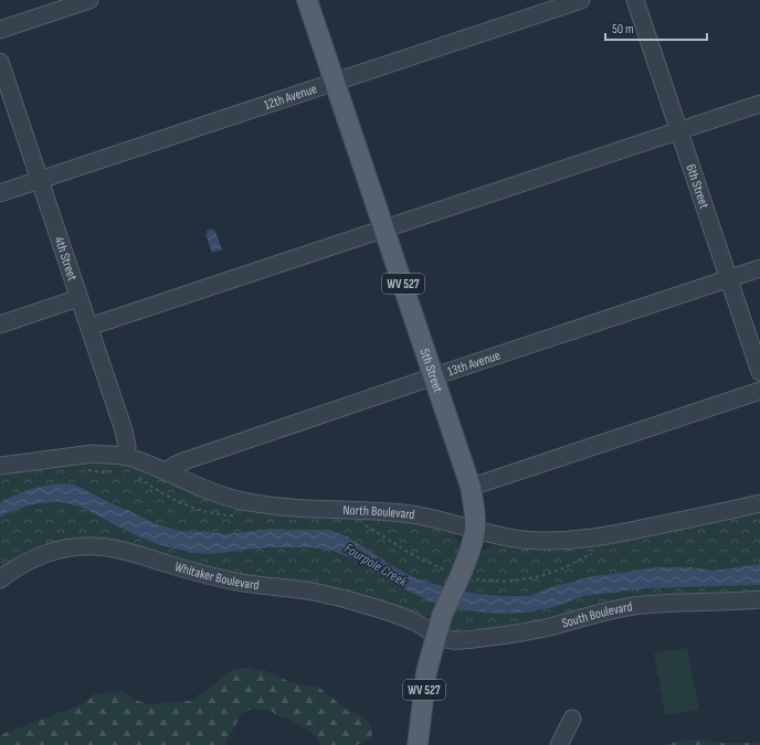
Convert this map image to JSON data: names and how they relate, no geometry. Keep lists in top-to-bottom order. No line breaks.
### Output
{"streets":{"main road":["WV 527","5th Street"],"street":["12th Avenue","6th Street","4th Street","13th Avenue","North Boulevard","Whitaker Boulevard","South Boulevard"]},"crossings":[["12th Avenue","4th Street"],["12th Avenue","5th Street"],["6th Street","13th Avenue"],["4th Street","North Boulevard"],["13th Avenue","5th Street"],["13th Avenue","North Boulevard"],["5th Street","North Boulevard"],["5th Street","Whitaker Boulevard"],["5th Street","South Boulevard"],["Whitaker Boulevard","South Boulevard"]],"water":["Fourpole Creek"],"scale_bar":"50 m"}
